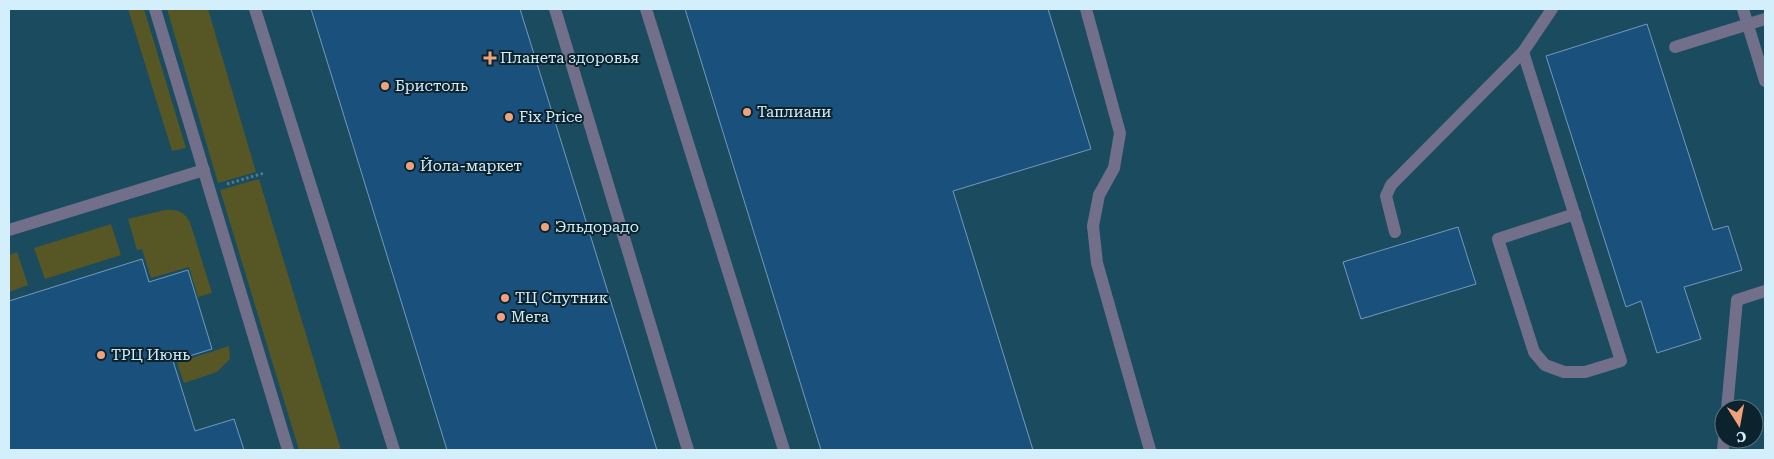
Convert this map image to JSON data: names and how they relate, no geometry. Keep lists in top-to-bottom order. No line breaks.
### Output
{"places":{"health":["Планета здоровья"],"other":["Бристоль","Таплиани","Fix Price","Йола-маркет","Эльдорадо","ТЦ Спутник","Мега","ТРЦ Июнь"]},"north":"bottom"}
